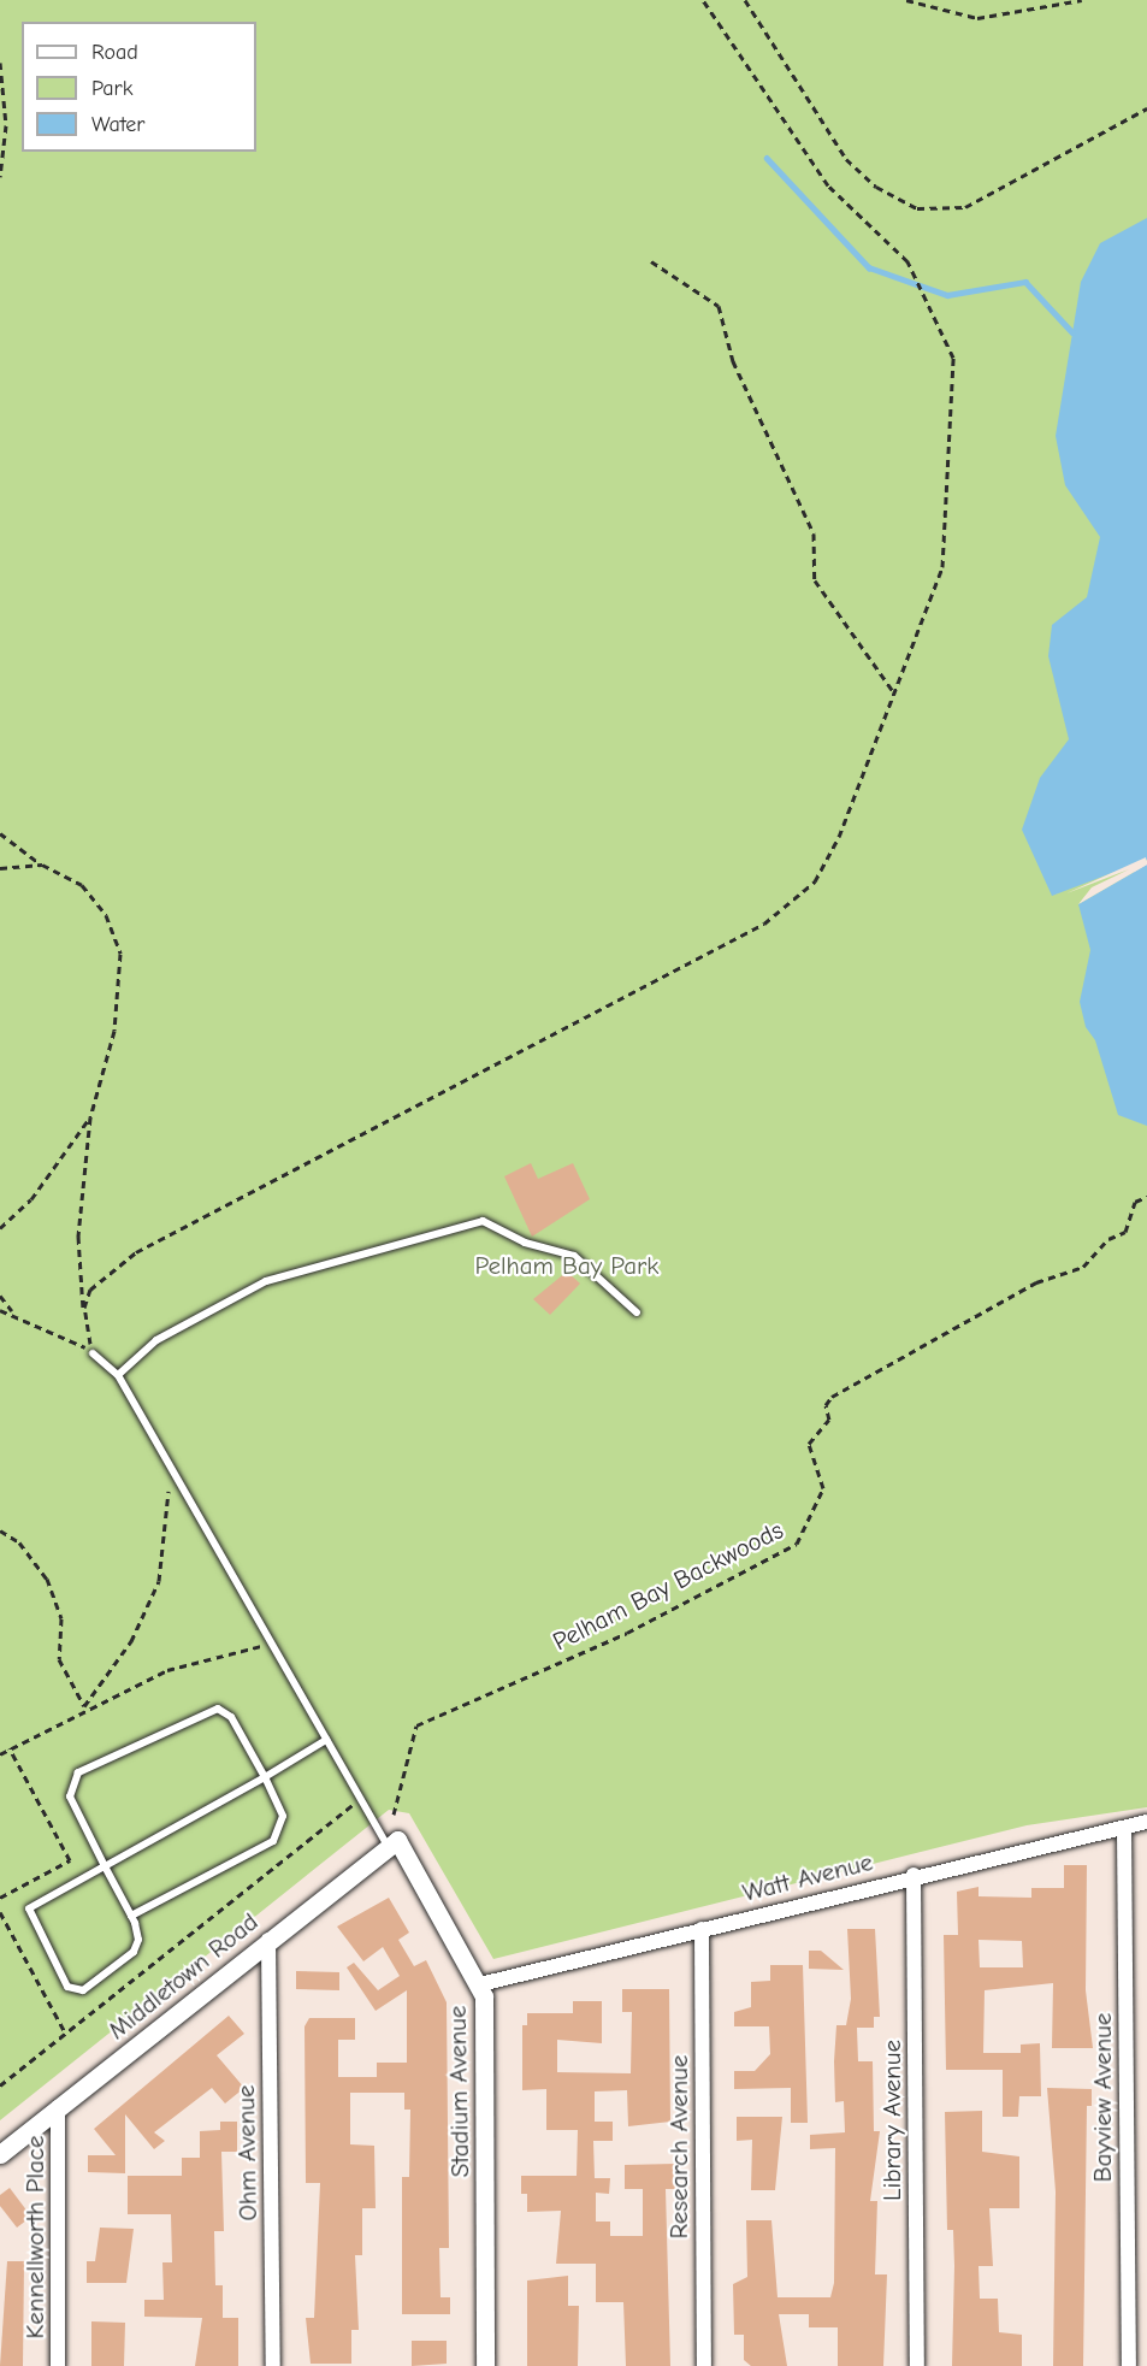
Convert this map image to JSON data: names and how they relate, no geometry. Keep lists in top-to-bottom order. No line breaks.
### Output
{"streets":{"street":["Watt Avenue","Middletown Road","Stadium Avenue","Bayview Avenue","Library Avenue","Research Avenue","Ohm Avenue","Kennellworth Place"],"path":["Pelham Bay Backwoods"]},"crossings":[["Watt Avenue","Stadium Avenue"],["Watt Avenue","Bayview Avenue"],["Watt Avenue","Library Avenue"],["Watt Avenue","Research Avenue"],["Middletown Road","Stadium Avenue"],["Middletown Road","Ohm Avenue"],["Middletown Road","Kennellworth Place"]],"parks":["Pelham Bay Park"],"legend":["Road","Park","Water"]}
